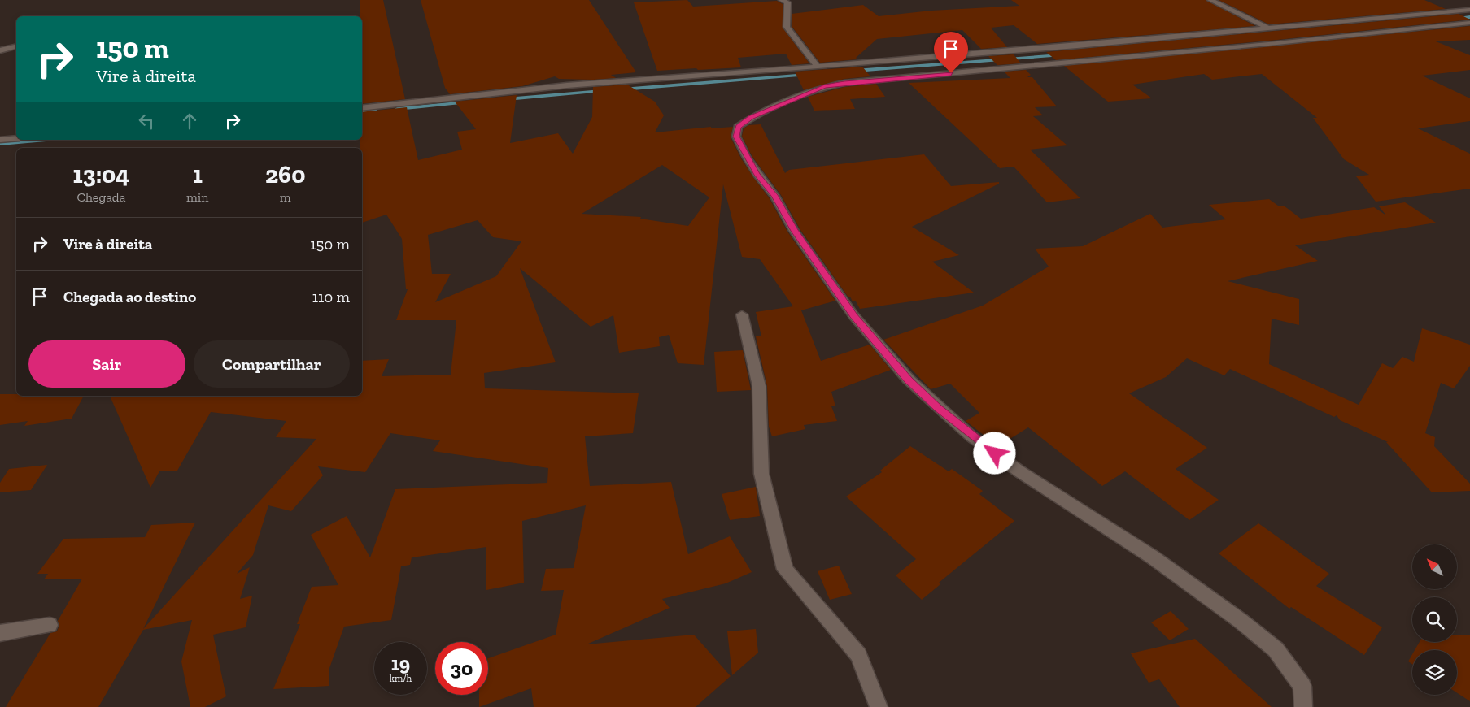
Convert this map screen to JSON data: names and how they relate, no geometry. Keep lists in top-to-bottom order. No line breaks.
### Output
{"north":"top left","page":{"turn":["150 m","Vire à direita"],"eta":["13:04","Chegada","1","min","260","m"],"list":[{"name":"Vire à direita","value":"150 m"},{"name":"Chegada ao destino","value":"110 m"}],"buttons":["Sair","Compartilhar"],"speed":"19 km/h","limit":"30"}}
